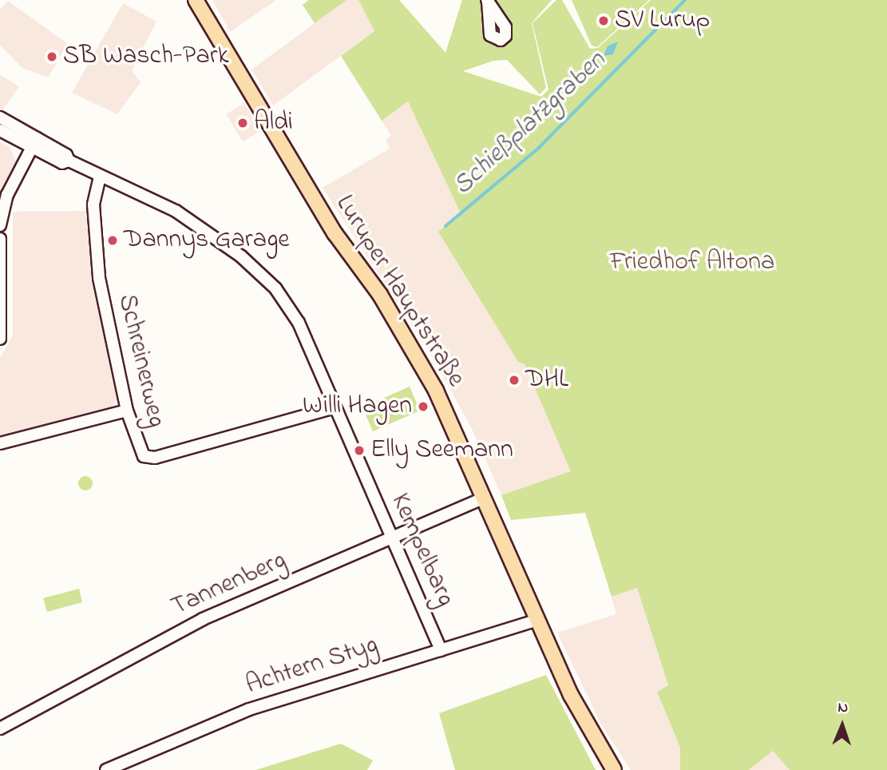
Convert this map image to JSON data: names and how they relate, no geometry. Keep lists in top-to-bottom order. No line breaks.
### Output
{"streets":{"main road":["Luruper Hauptstraße"],"street":["Schreinerweg","Kempelbarg","Tannenberg","Achtern Styg"]},"crossings":[["Luruper Hauptstraße","Tannenberg"],["Luruper Hauptstraße","Achtern Styg"],["Schreinerweg","Kempelbarg"],["Kempelbarg","Tannenberg"],["Kempelbarg","Achtern Styg"]],"water":["Schießplatzgraben"],"parks":["Friedhof Altona"],"places":["SV Lurup","SB Wasch-Park","Aldi","Dannys Garage","DHL","Willi Hagen","Elly Seemann"],"north":"top"}
